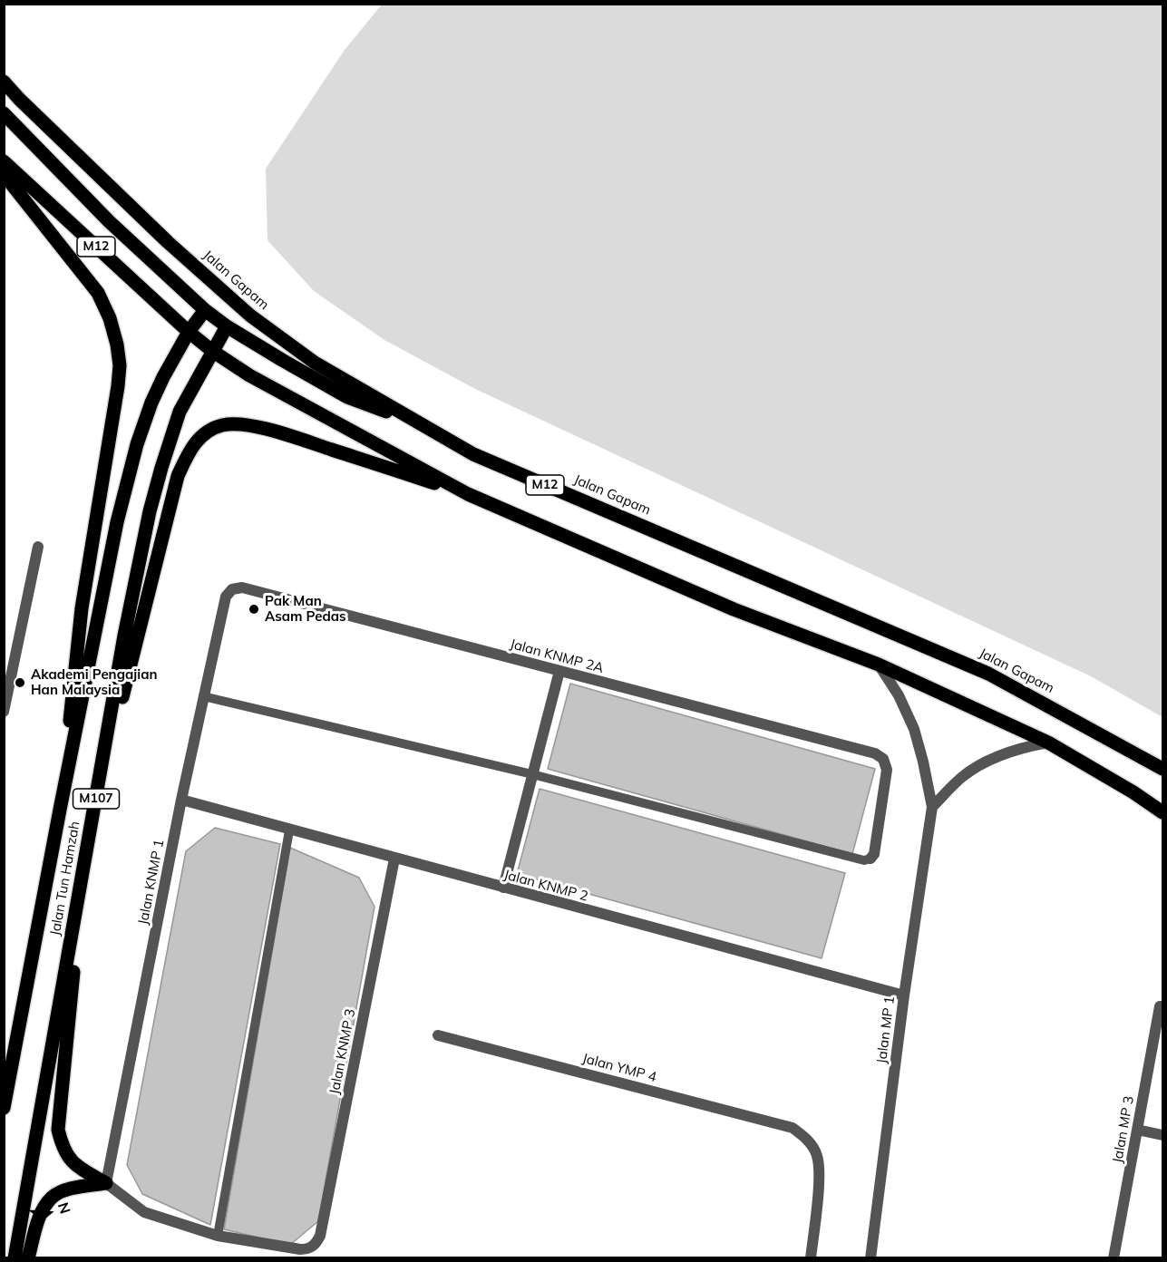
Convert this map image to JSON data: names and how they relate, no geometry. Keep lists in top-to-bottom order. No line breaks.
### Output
{"streets":{"main road":["M12","Jalan Gapam","M107","Jalan Tun Hamzah"],"street":["Jalan KNMP 2A","Jalan KNMP 1","Jalan KNMP 2","Jalan MP 1","Jalan KNMP 3","Jalan YMP 4","Jalan MP 3"]},"crossings":[["M12","Jalan Tun Hamzah"],["M12","Jalan MP 1"],["Jalan KNMP 2A","Jalan KNMP 1"],["Jalan KNMP 1","Jalan KNMP 2"],["Jalan KNMP 2","Jalan MP 1"],["Jalan KNMP 2","Jalan KNMP 3"]],"places":["Pak Man Asam Pedas","Akademi Pengajian Han Malaysia"],"north":"right"}
